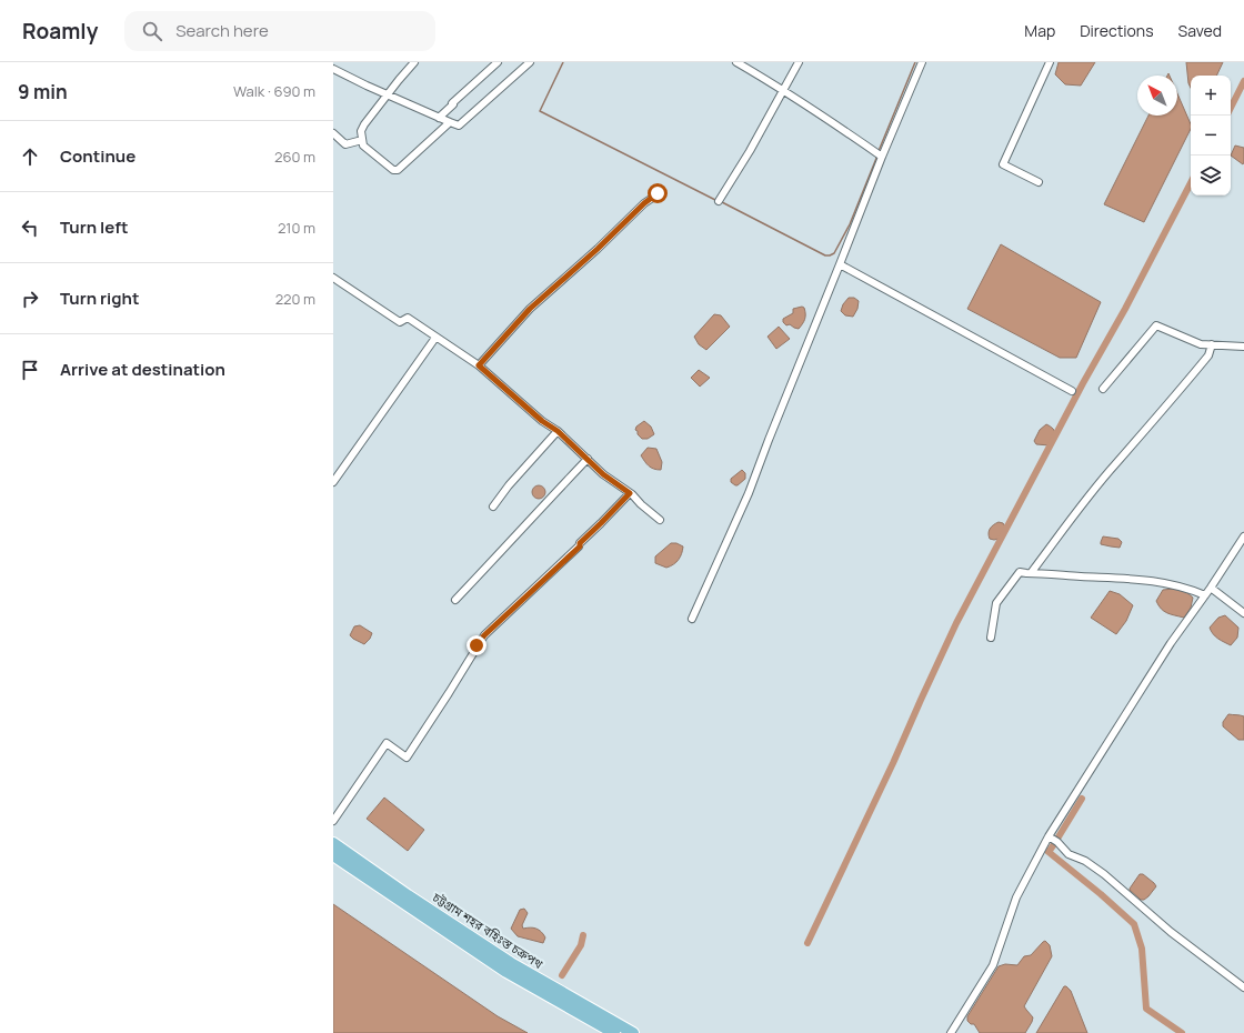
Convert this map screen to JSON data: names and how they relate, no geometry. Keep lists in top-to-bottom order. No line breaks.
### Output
{"streets":{"main road":["চট্টগ্রাম শহর বহিঃস্ত চক্রপথ"]},"north":"top left","page":{"header":"Roamly","search":"Search here","nav":["Map","Directions","Saved"],"heading":["9 min","Walk · 690 m"],"map_buttons":["+","−"],"list":[["Continue","260 m"],["Turn left","210 m"],["Turn right","220 m"],"Arrive at destination"]}}
